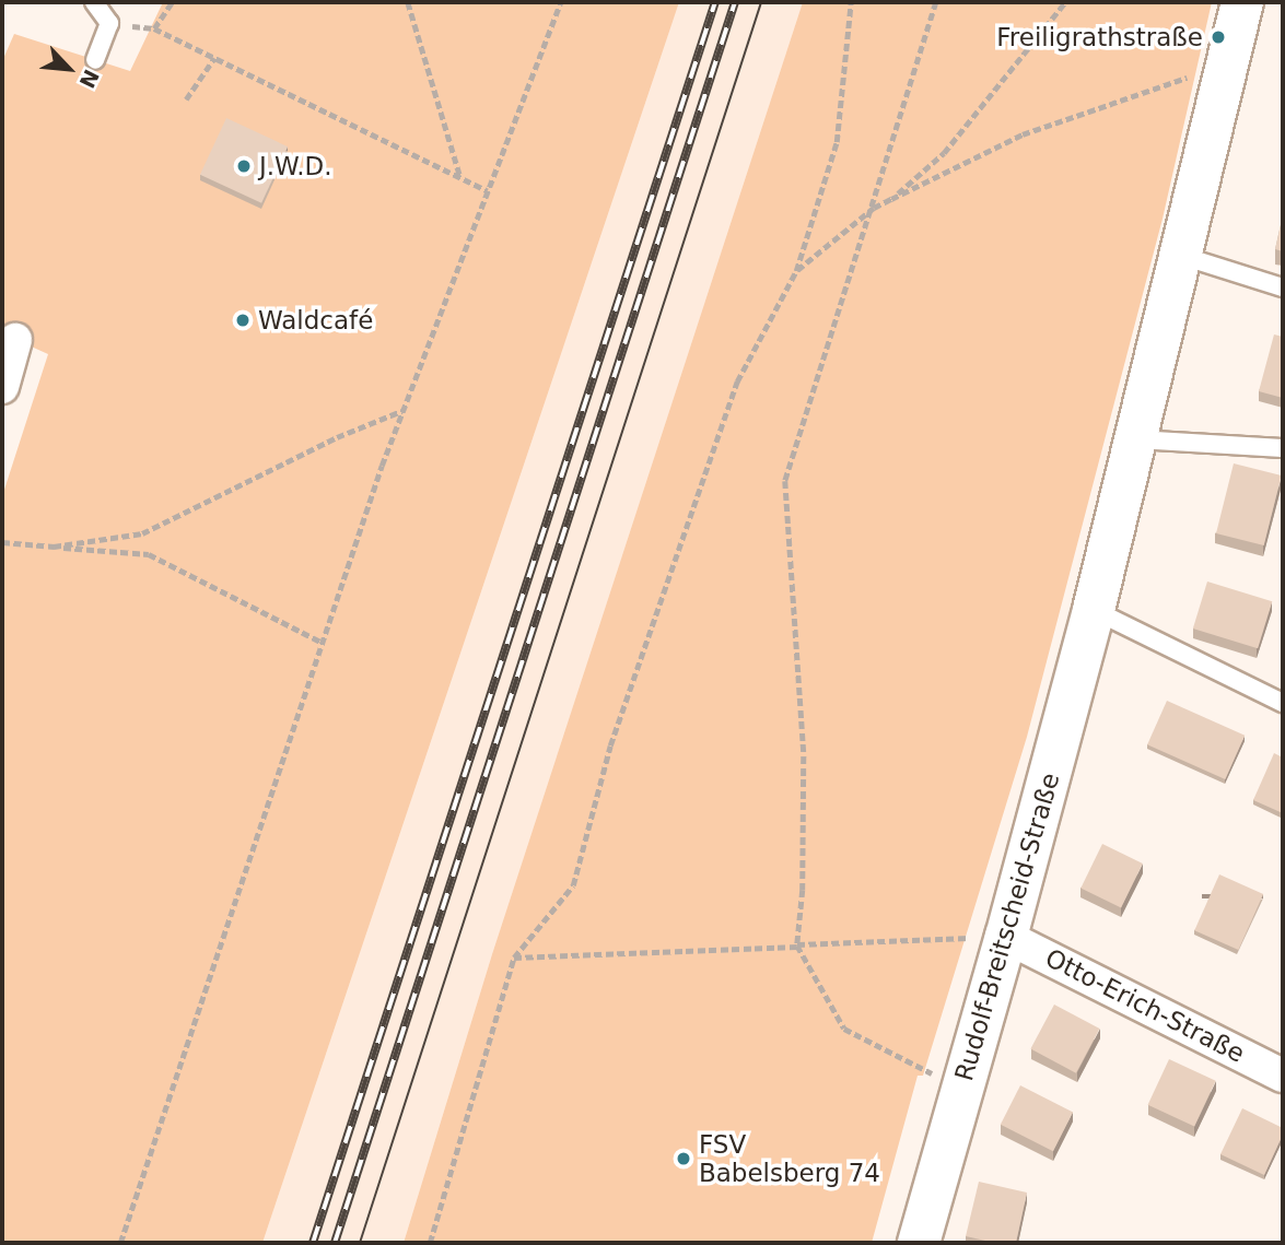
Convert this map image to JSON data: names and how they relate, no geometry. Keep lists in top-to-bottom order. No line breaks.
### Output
{"streets":{"street":["Rudolf-Breitscheid-Straße","Otto-Erich-Straße"]},"crossings":[["Rudolf-Breitscheid-Straße","Otto-Erich-Straße"]],"places":["Freiligrathstraße","J.W.D.","Waldcafé","FSV Babelsberg 74"],"north":"bottom right"}
